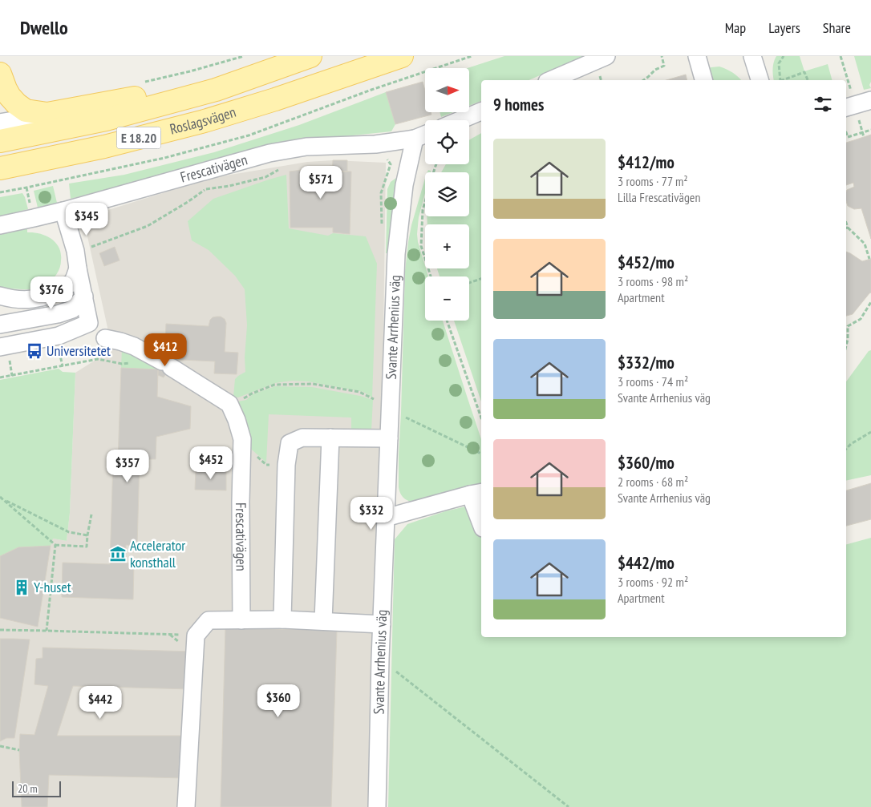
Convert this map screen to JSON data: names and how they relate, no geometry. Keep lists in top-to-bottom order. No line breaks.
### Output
{"streets":{"main road":["Roslagsvägen","E 18.20"],"street":["Frescativägen","Svante Arrhenius väg"]},"crossings":[["Frescativägen","Svante Arrhenius väg"]],"places":{"bus stop":["Universitetet"],"museum":["Accelerator konsthall"],"building":["Y-huset"]},"scale_bar":"20 m","north":"right","page":{"header":"Dwello","nav":["Map","Layers","Share"],"map_buttons":["+","−"],"heading":"9 homes","list":[{"name":"$412/mo","note":"3 rooms · 77 m² · Lilla Frescativägen"},{"name":"$452/mo","note":"3 rooms · 98 m² · Apartment"},{"name":"$332/mo","note":"3 rooms · 74 m² · Svante Arrhenius väg"},{"name":"$360/mo","note":"2 rooms · 68 m² · Svante Arrhenius väg"},{"name":"$442/mo","note":"3 rooms · 92 m² · Apartment"}],"price":["$571","$345","$376","$412","$452","$357","$332","$360","$442"],"scale":"20 m"}}
